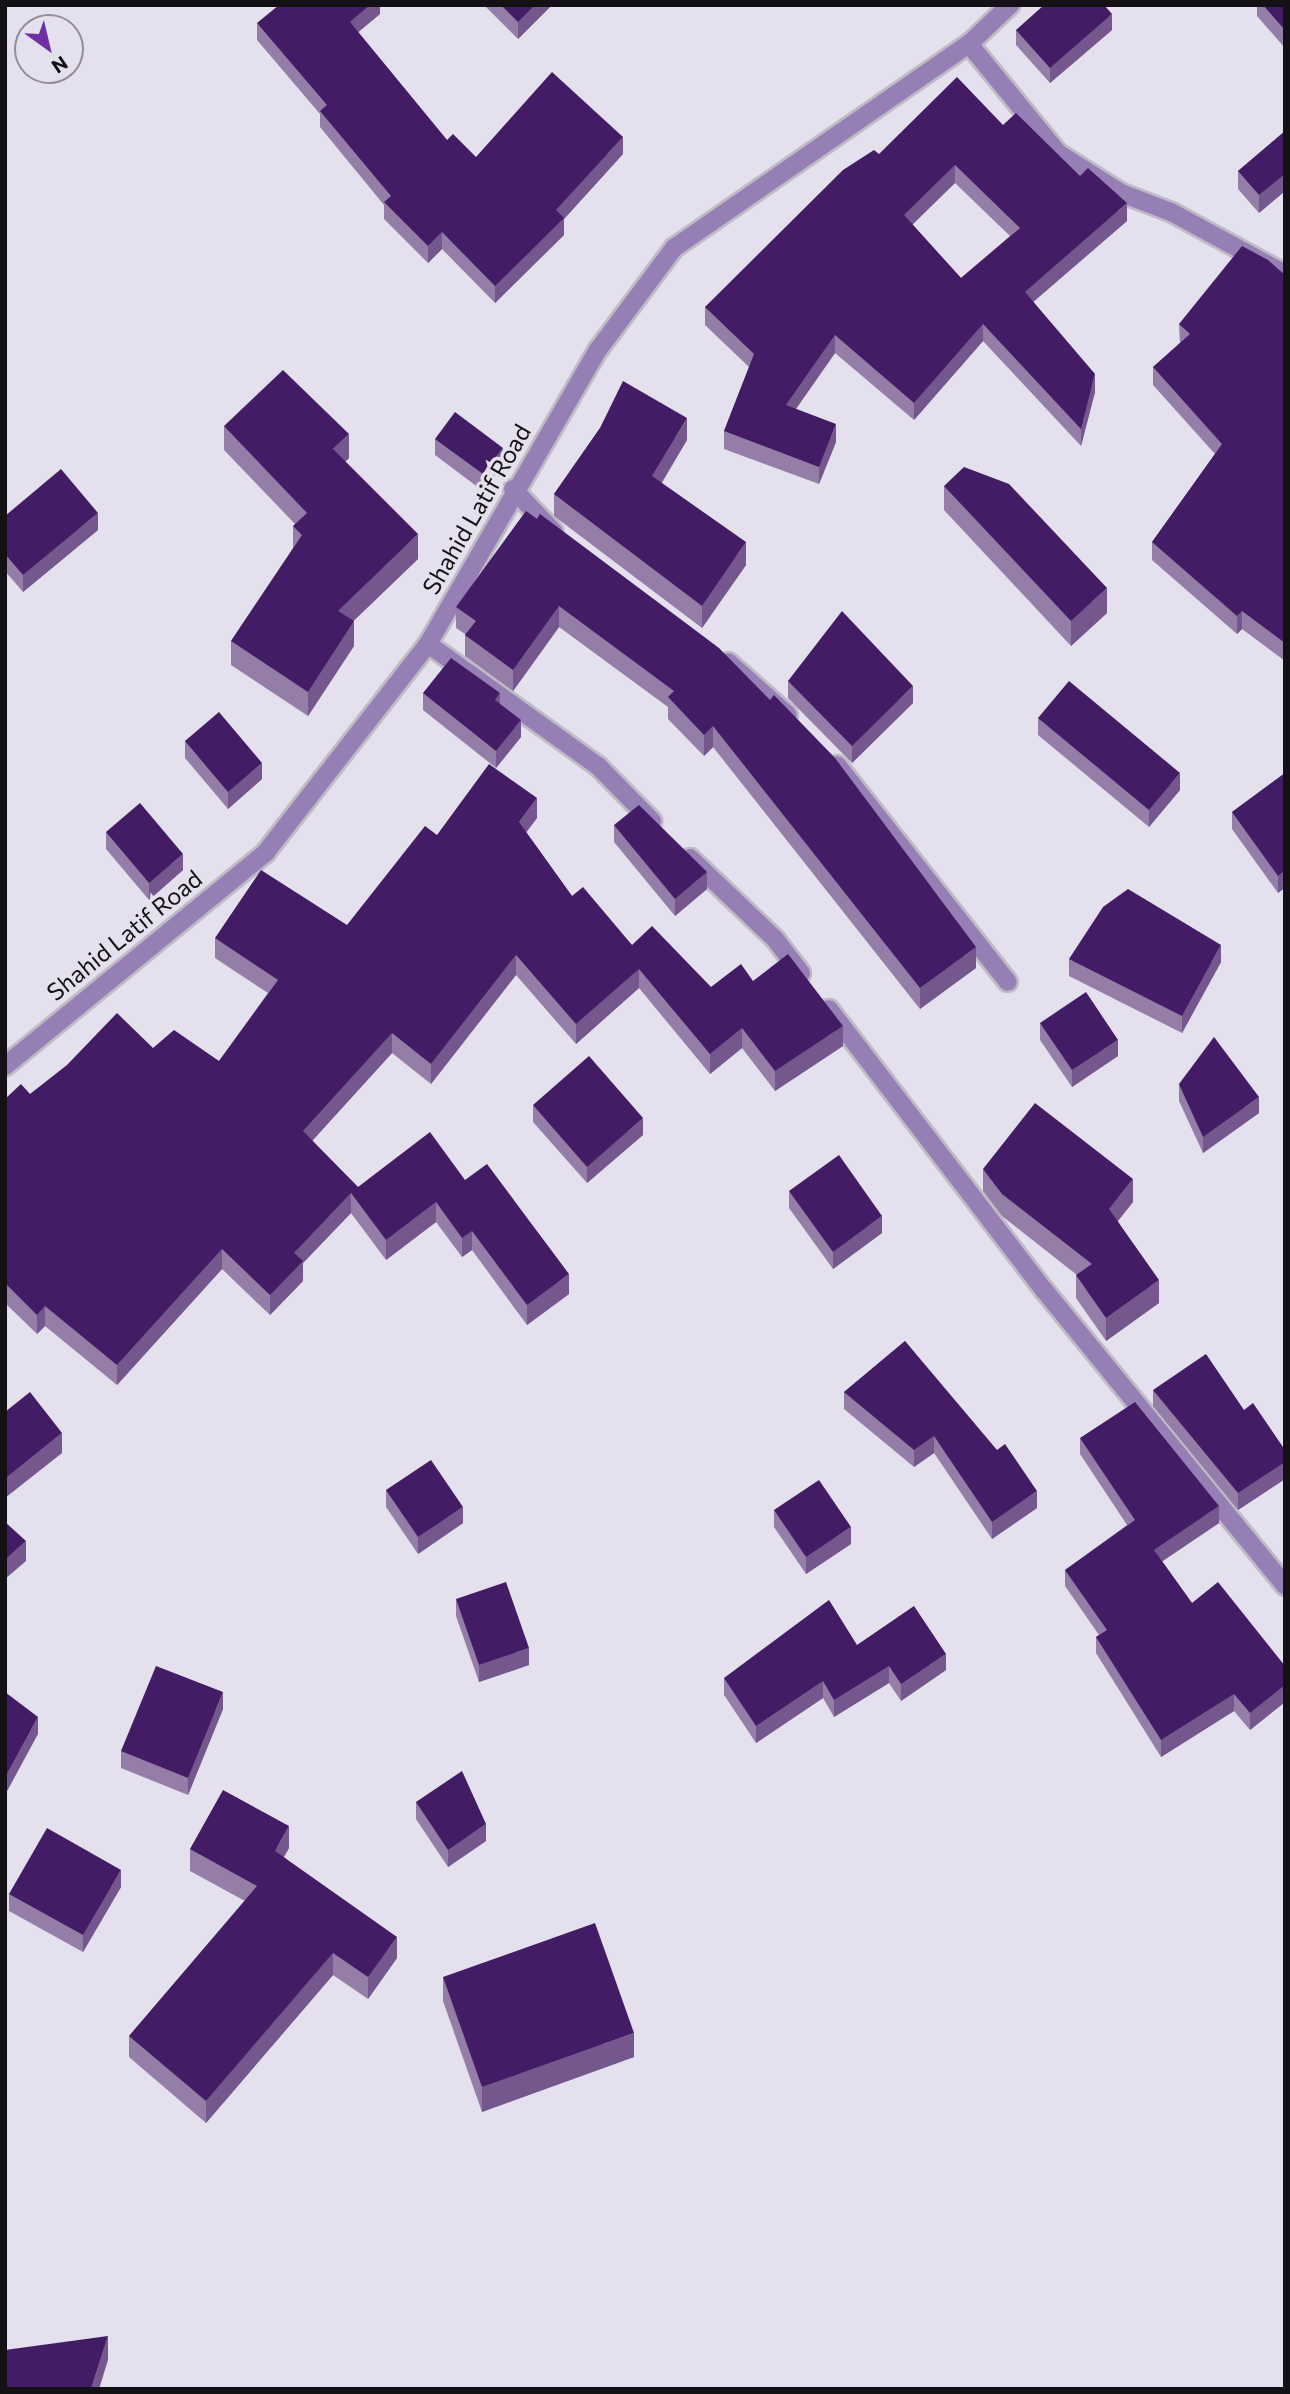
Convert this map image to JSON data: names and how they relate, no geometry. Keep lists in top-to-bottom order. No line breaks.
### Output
{"streets":{"street":["Shahid Latif Road"]},"north":"bottom right"}
